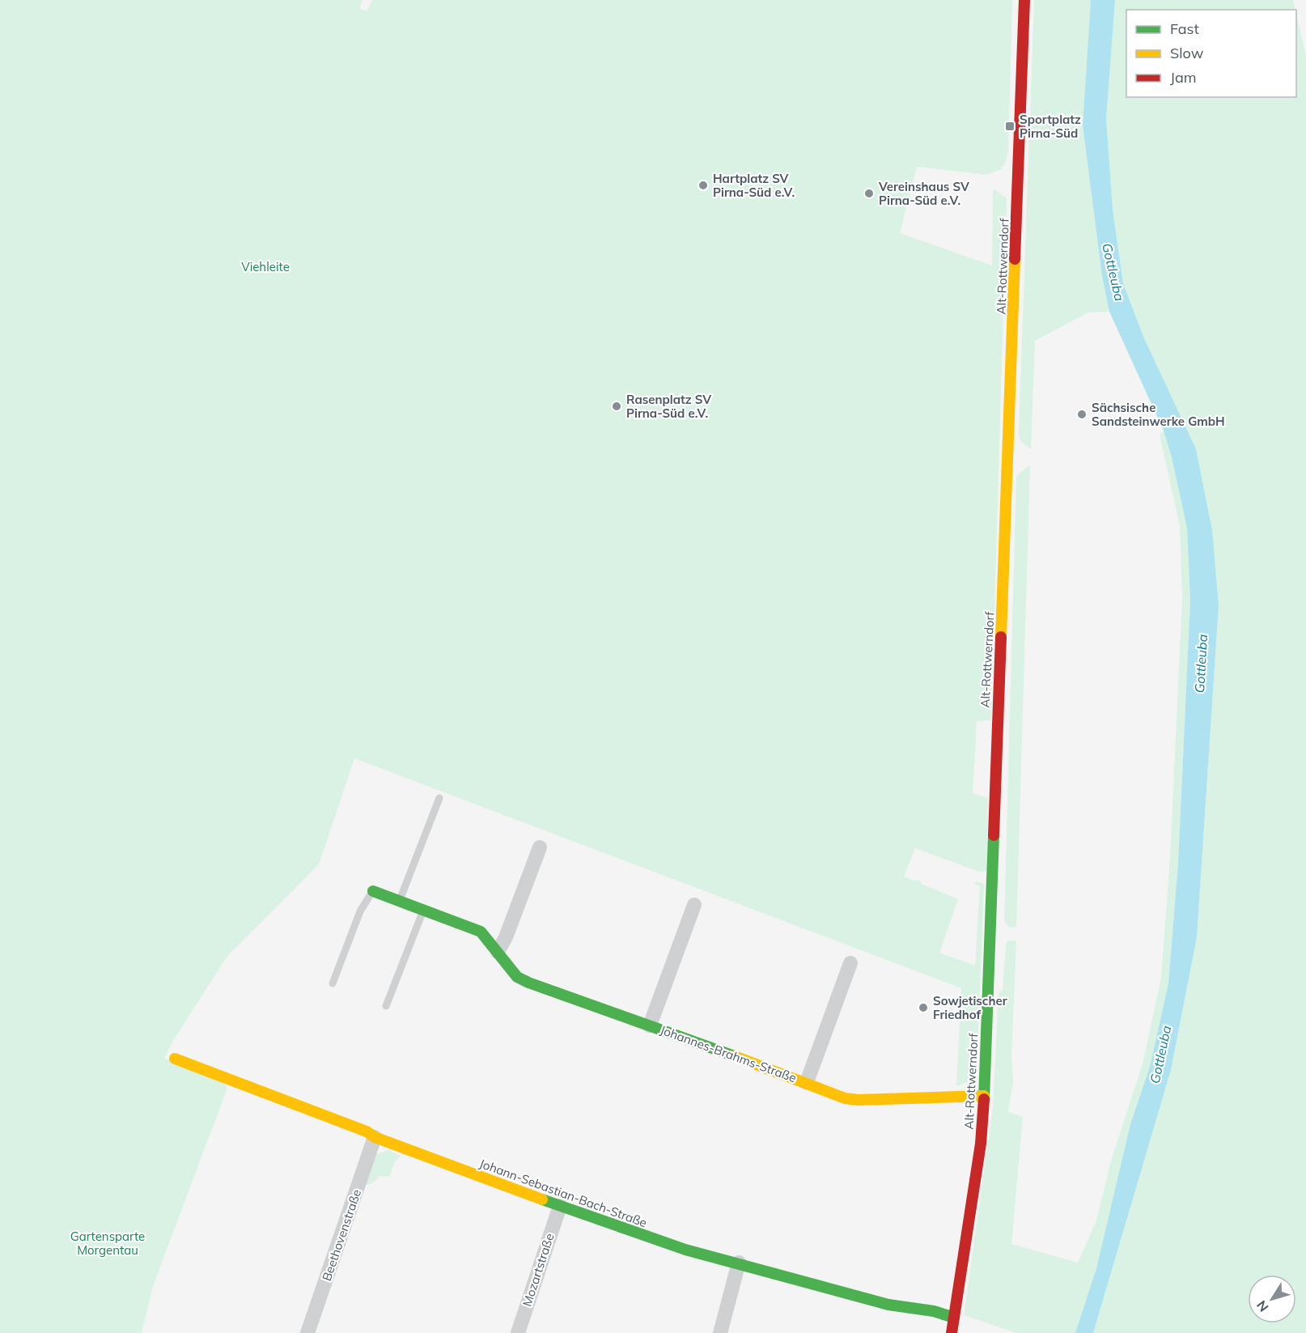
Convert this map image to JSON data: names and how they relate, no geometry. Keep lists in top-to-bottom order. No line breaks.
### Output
{"streets":{"street":["Alt-Rottwerndorf","Johannes-Brahms-Straße","Johann-Sebastian-Bach-Straße","Beethovenstraße","Mozartstraße"]},"crossings":[["Alt-Rottwerndorf","Johannes-Brahms-Straße"],["Alt-Rottwerndorf","Johann-Sebastian-Bach-Straße"],["Johann-Sebastian-Bach-Straße","Beethovenstraße"],["Johann-Sebastian-Bach-Straße","Mozartstraße"]],"water":["Gottleuba"],"parks":["Viehleite","Gartensparte Morgentau"],"places":{"transit":["Sportplatz Pirna-Süd"],"other":["Hartplatz SV Pirna-Süd e.V.","Vereinshaus SV Pirna-Süd e.V.","Rasenplatz SV Pirna-Süd e.V.","Sächsische Sandsteinwerke GmbH","Sowjetischer Friedhof"]},"legend":["Fast","Slow","Jam"],"north":"bottom left"}
